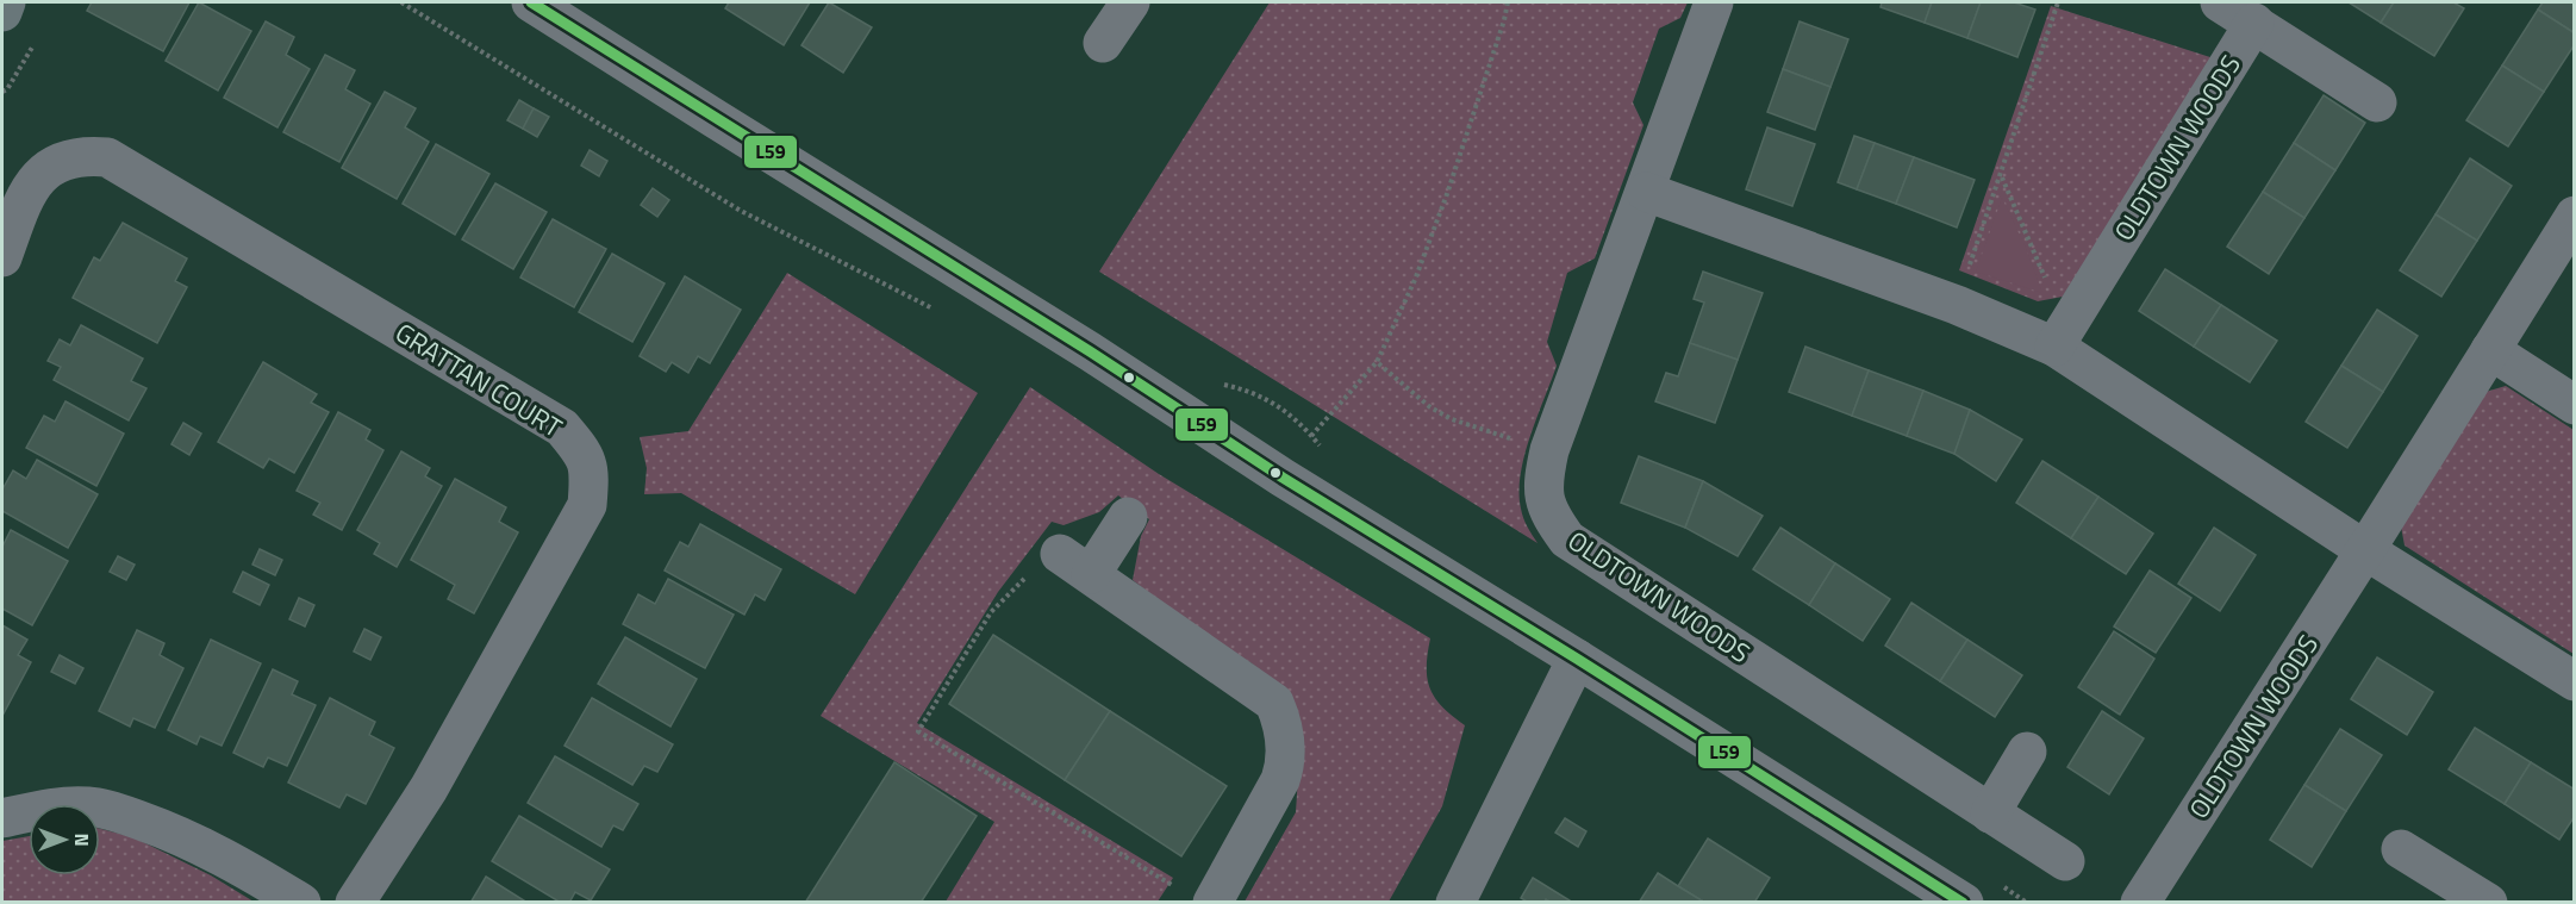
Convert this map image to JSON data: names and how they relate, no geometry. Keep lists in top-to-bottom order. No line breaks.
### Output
{"streets":{"street":["OLDTOWN WOODS","GRATTAN COURT"]},"lines":["transit line L59"],"north":"right"}
